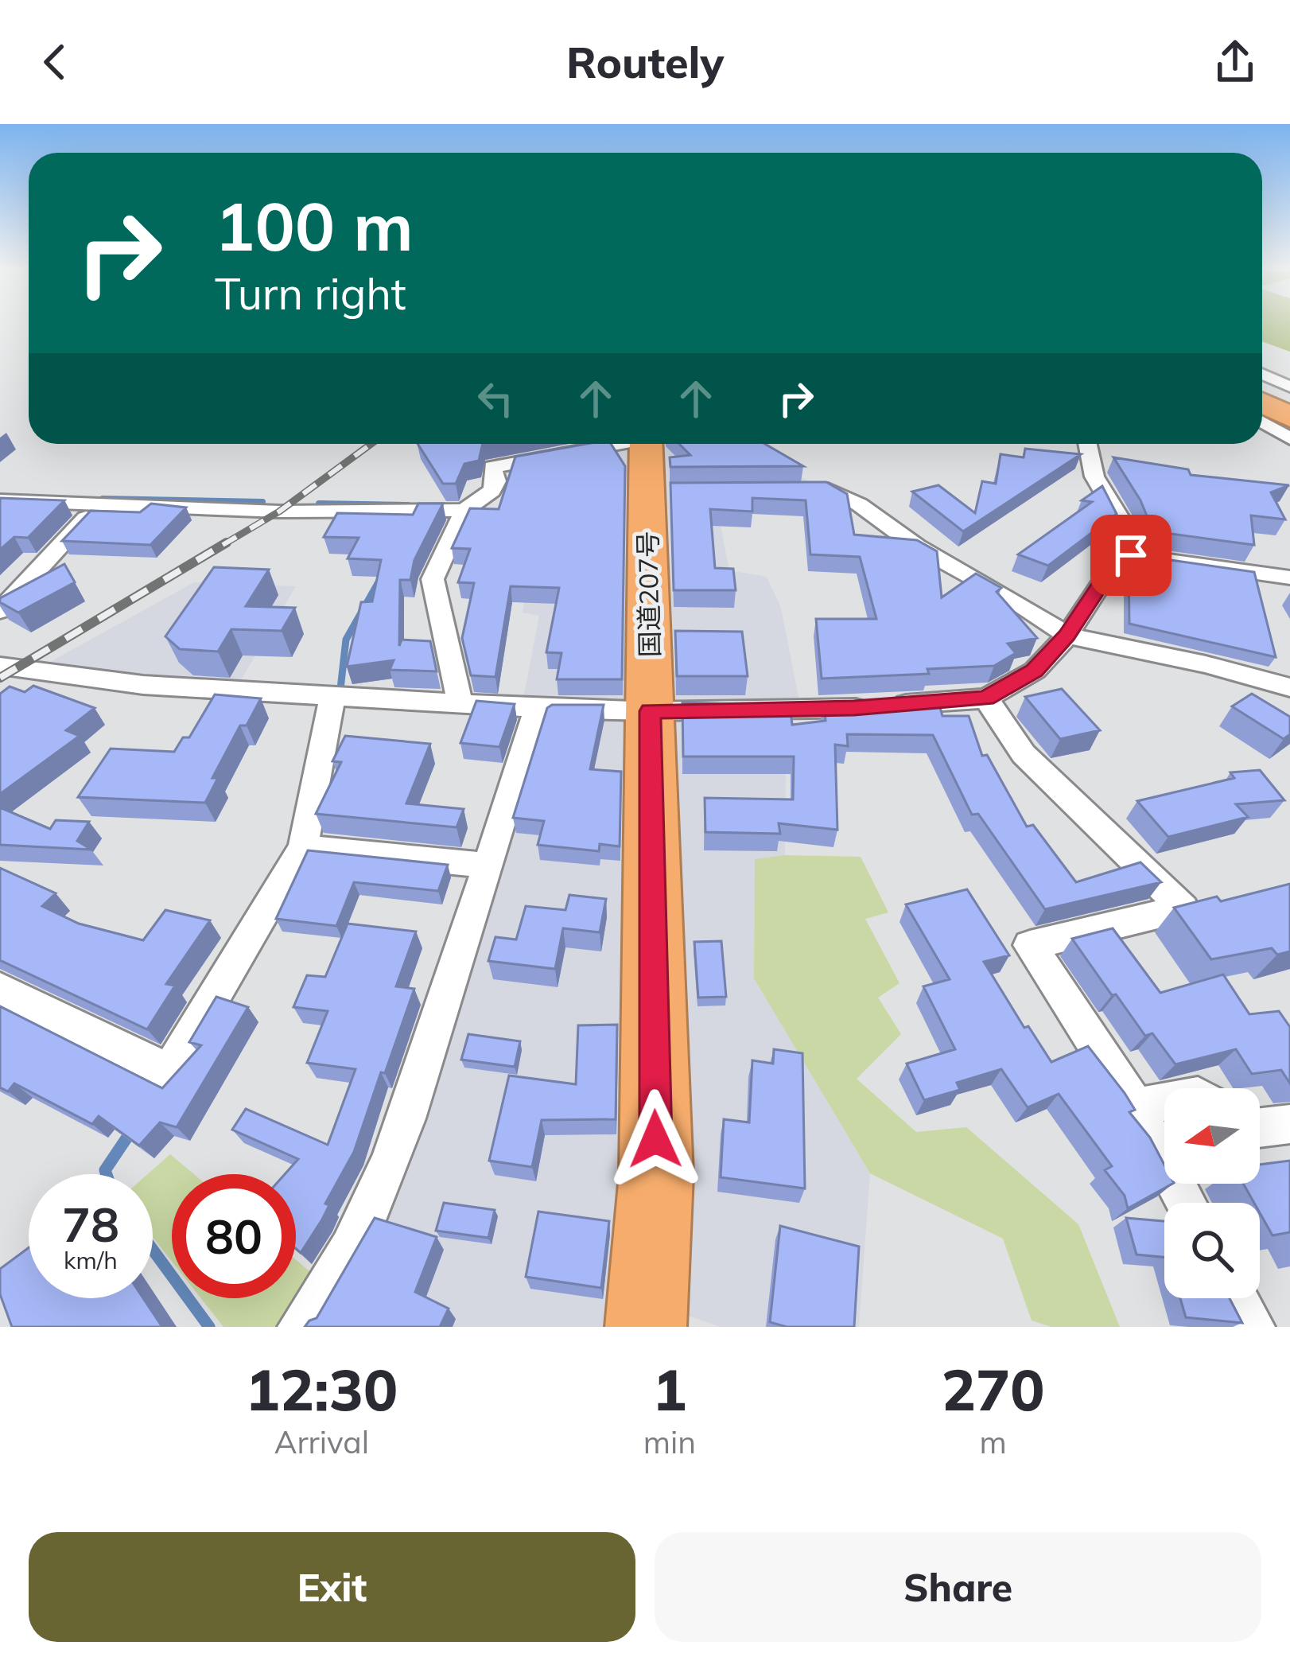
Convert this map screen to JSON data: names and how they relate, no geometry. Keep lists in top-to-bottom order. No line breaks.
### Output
{"streets":{"highway":["国道207号"]},"north":"left","page":{"header":"Routely","turn":["100 m","Turn right"],"speed":"78 km/h","limit":"80","eta":["12:30","Arrival","1","min","270","m"],"buttons":["Exit","Share"]}}
